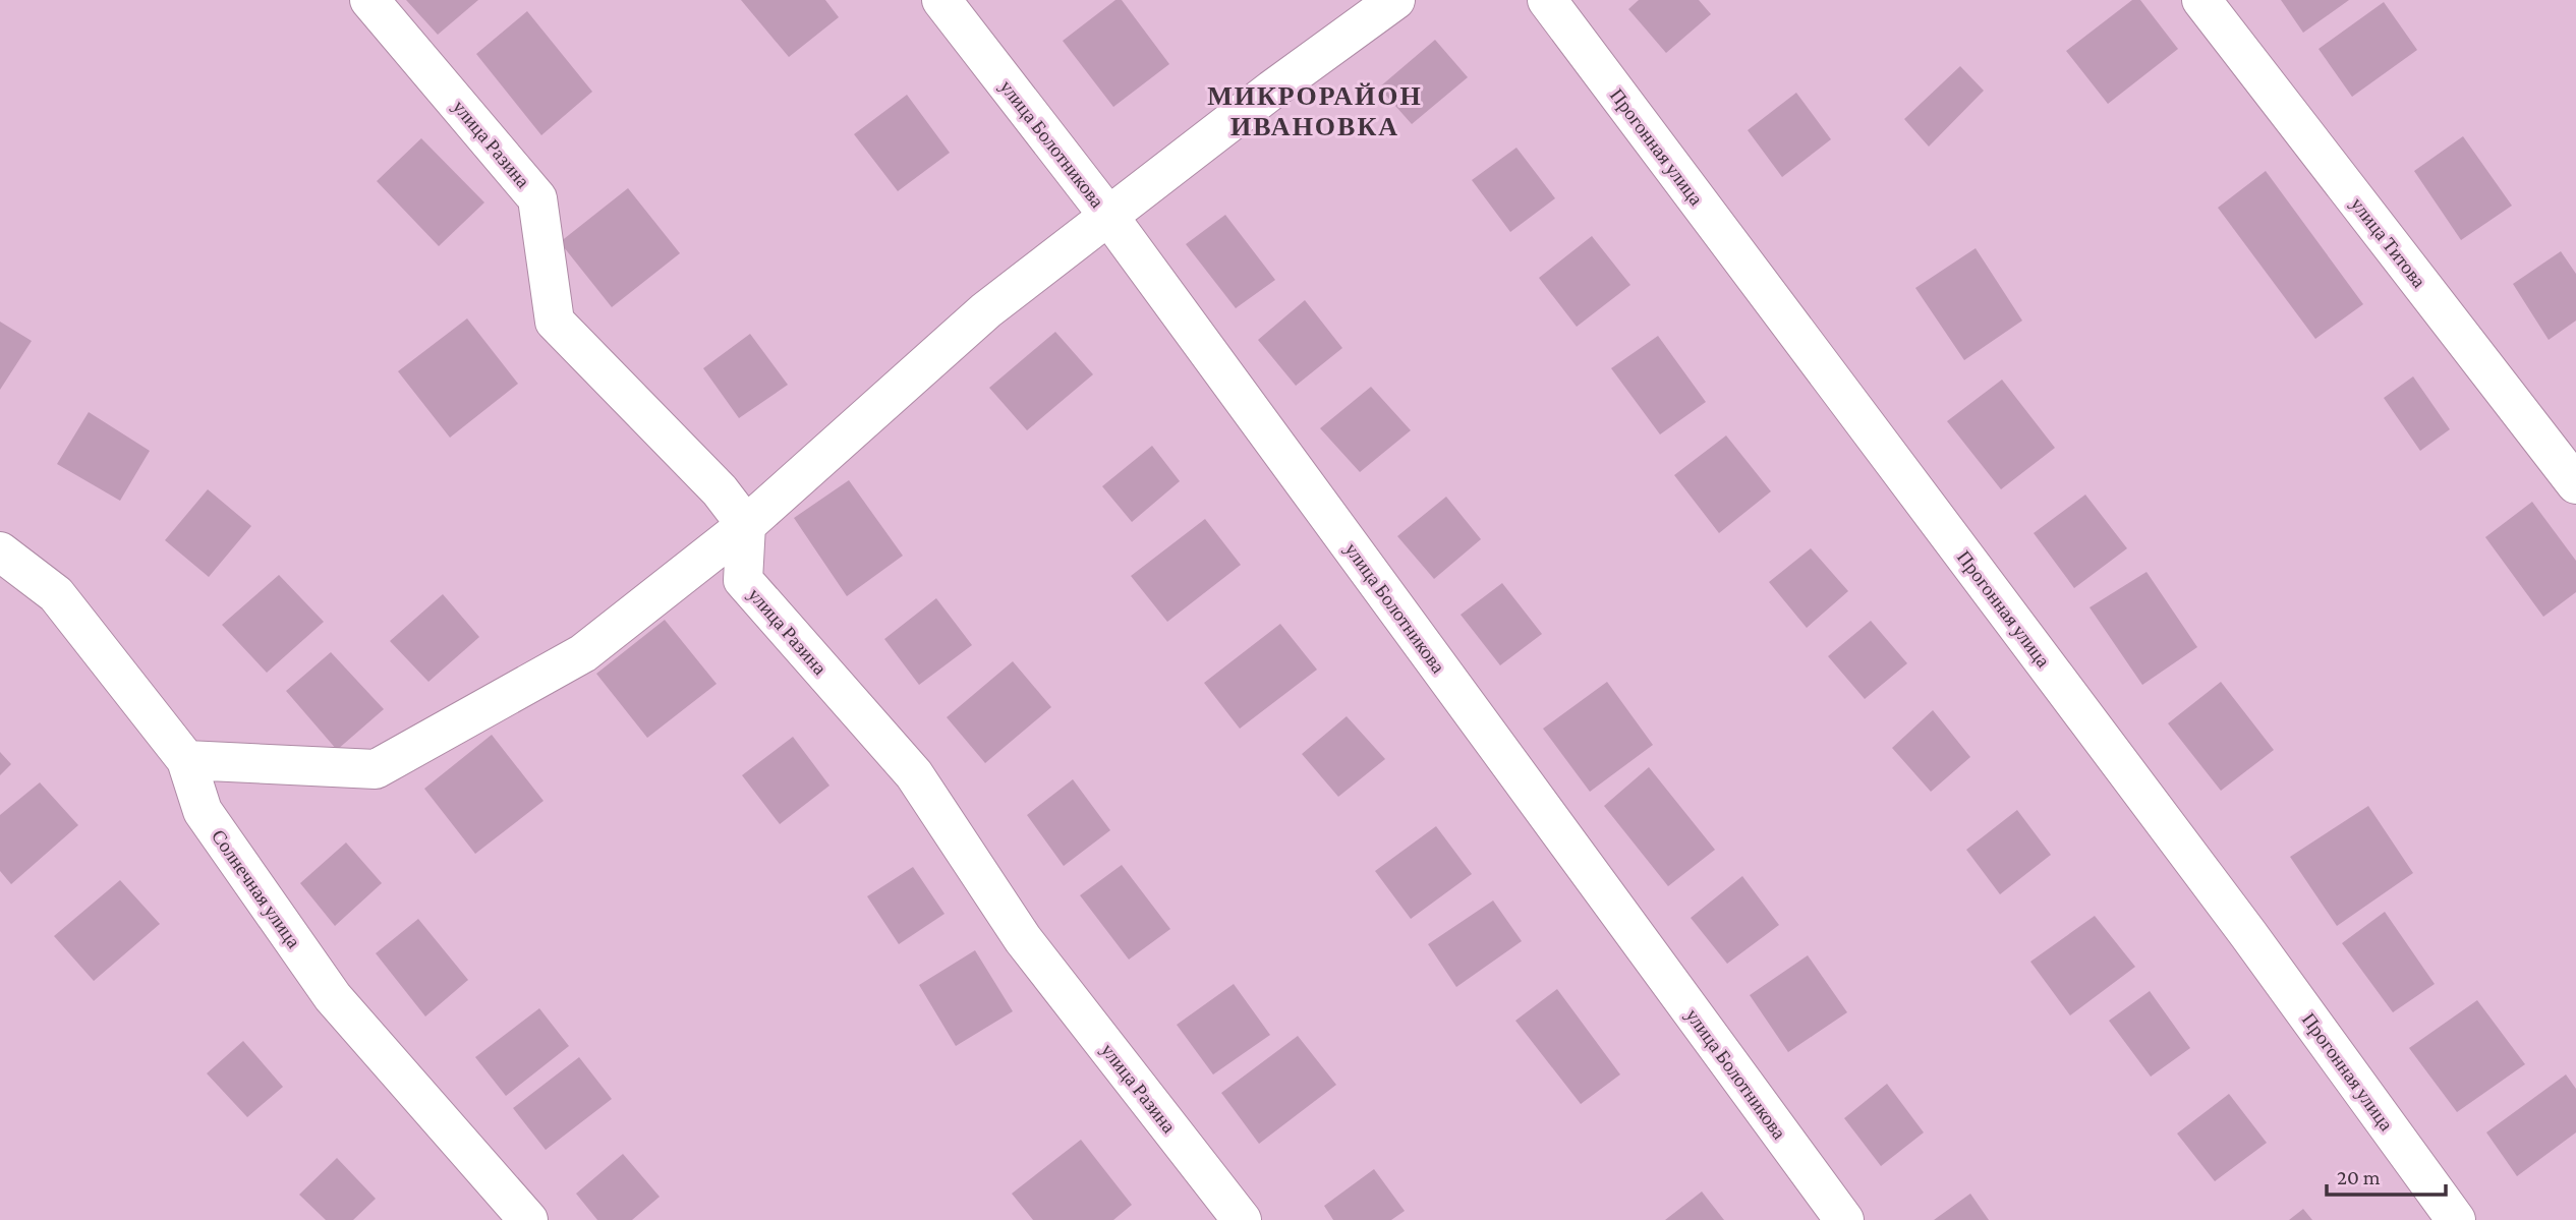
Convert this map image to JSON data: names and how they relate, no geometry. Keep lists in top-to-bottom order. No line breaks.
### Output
{"streets":{"street":["улица Разина","улица Болотникова","Прогонная улица","улица Титова","Солнечная улица"]},"districts":["МИКРОРАЙОН ИВАНОВКА"],"scale_bar":"20 m"}
